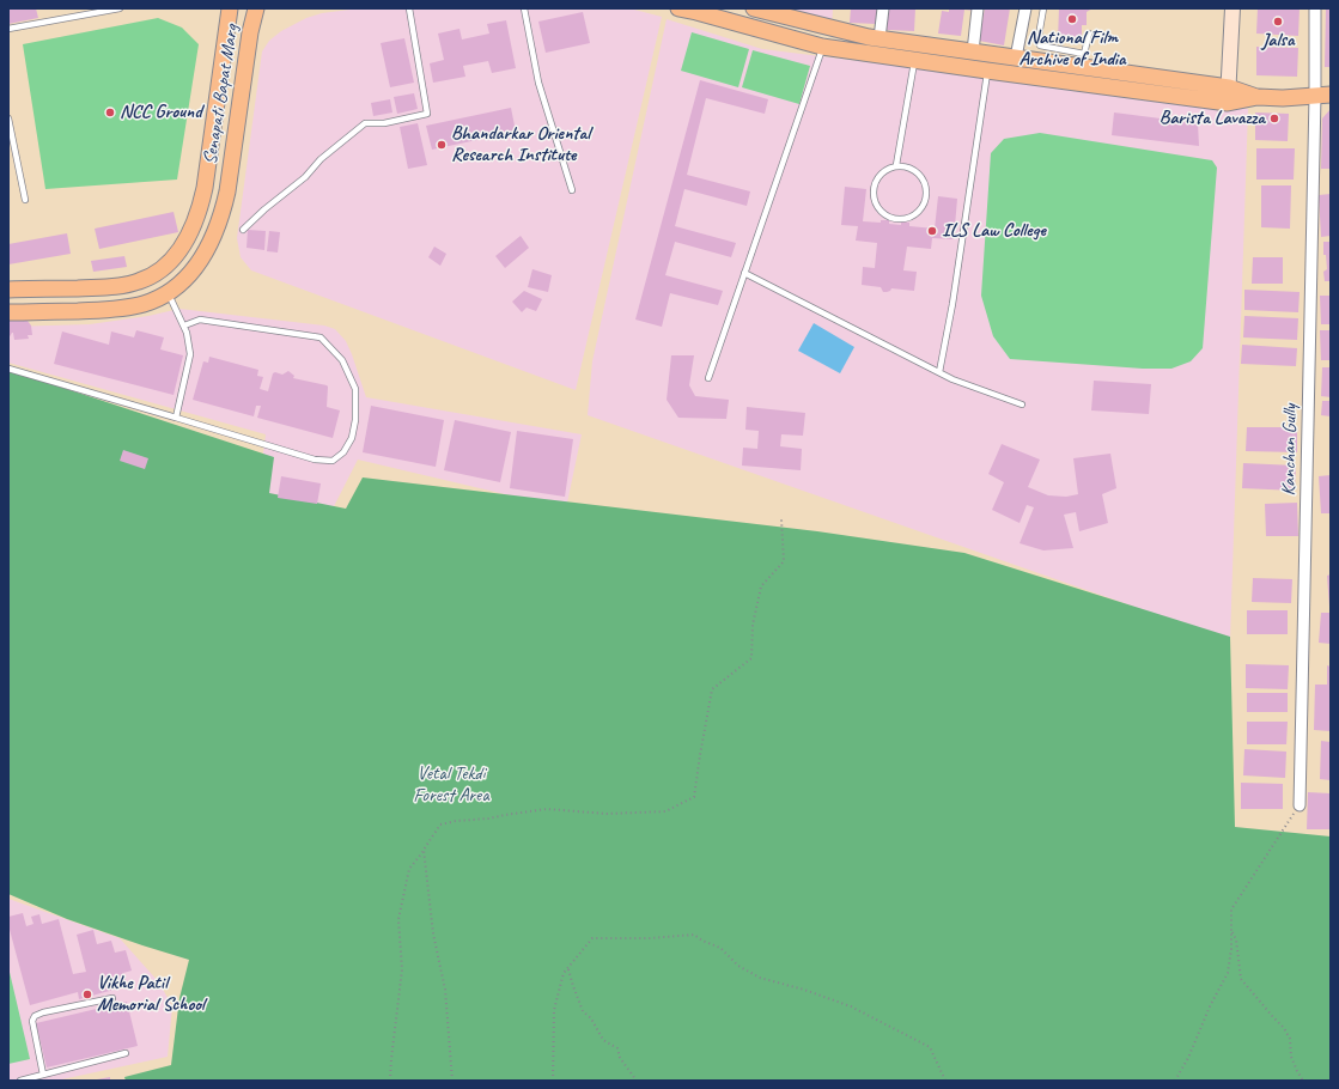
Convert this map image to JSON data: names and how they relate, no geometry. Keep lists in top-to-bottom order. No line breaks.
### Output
{"streets":{"main road":["Senapati Bapat Marg"],"street":["Kanchan Gully"]},"parks":["Vetal Tekdi Forest Area"],"places":["National Film Archive of India","Jalsa","NCC Ground","Barista Lavazza","Bhandarkar Oriental Research Institute","ILS Law College","Vikhe Patil Memorial School"]}
